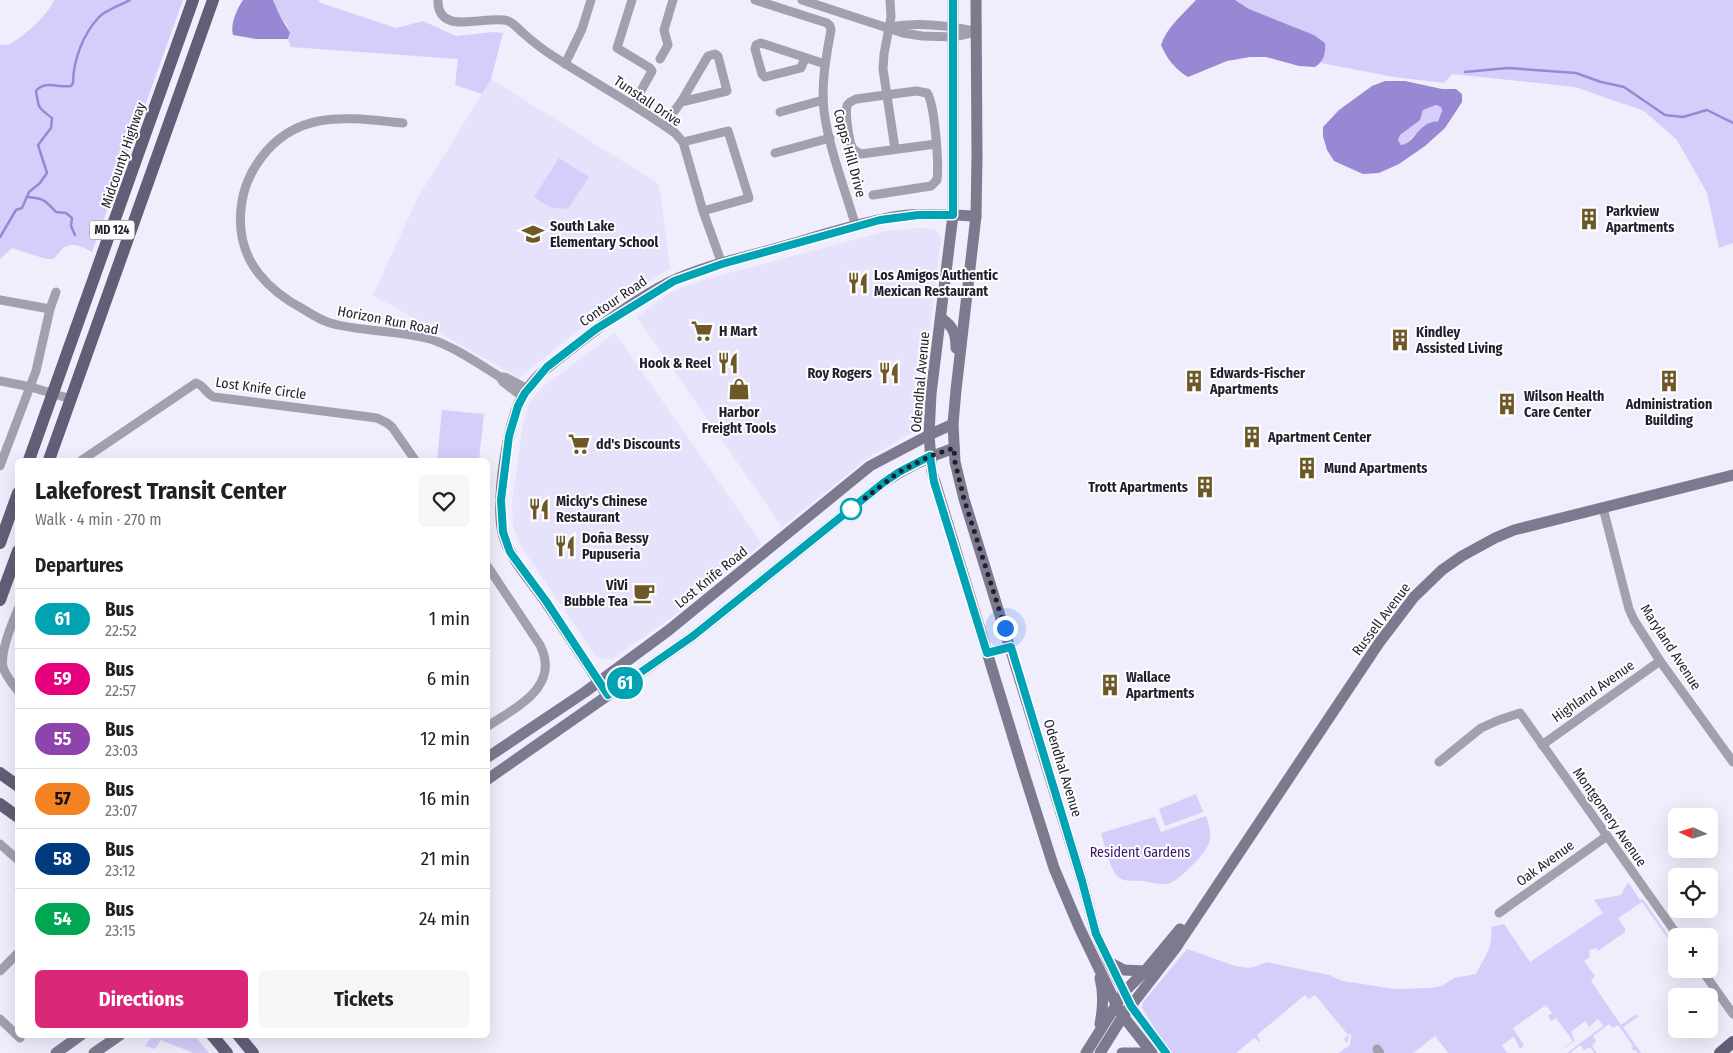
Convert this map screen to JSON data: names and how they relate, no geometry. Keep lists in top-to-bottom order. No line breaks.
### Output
{"streets":{"main road":["Midcounty Highway","MD 124"],"street":["Tunstall Drive","Copps Hill Drive","Contour Road","Horizon Run Road","Odendhal Avenue","Lost Knife Circle","Lost Knife Road","Russell Avenue","Maryland Avenue","Highland Avenue","Montgomery Avenue","Oak Avenue"]},"crossings":[["Tunstall Drive","Contour Road"],["Copps Hill Drive","Contour Road"],["Contour Road","Horizon Run Road"],["Contour Road","Odendhal Avenue"],["Contour Road","Lost Knife Road"],["Odendhal Avenue","Lost Knife Road"],["Odendhal Avenue","Russell Avenue"],["Russell Avenue","Maryland Avenue"],["Maryland Avenue","Highland Avenue"],["Highland Avenue","Montgomery Avenue"],["Montgomery Avenue","Oak Avenue"]],"parks":["Resident Gardens"],"places":{"building":["Parkview Apartments","Kindley Assisted Living","Edwards-Fischer Apartments","Administration Building","Wilson Health Care Center","Apartment Center","Mund Apartments","Trott Apartments","Wallace Apartments"],"school or university":["South Lake Elementary School"],"restaurant":["Los Amigos Authentic Mexican Restaurant","Hook & Reel","Roy Rogers","Micky's Chinese Restaurant","Doña Bessy Pupuseria"],"supermarket":["H Mart","dd's Discounts"],"shop":["Harbor Freight Tools"],"cafe":["ViVi Bubble Tea"]},"lines":["bus line 61"],"north":"left","page":{"on_map":"61","heading":[["Lakeforest Transit Center","Walk · 4 min · 270 m"],"Departures"],"list":[{"mark":"61","name":"Bus","note":"22:52","value":"1 min"},{"mark":"59","name":"Bus","note":"22:57","value":"6 min"},{"mark":"55","name":"Bus","note":"23:03","value":"12 min"},{"mark":"57","name":"Bus","note":"23:07","value":"16 min"},{"mark":"58","name":"Bus","note":"23:12","value":"21 min"},{"mark":"54","name":"Bus","note":"23:15","value":"24 min"}],"map_buttons":["+","−"],"buttons":["Directions","Tickets"]}}
